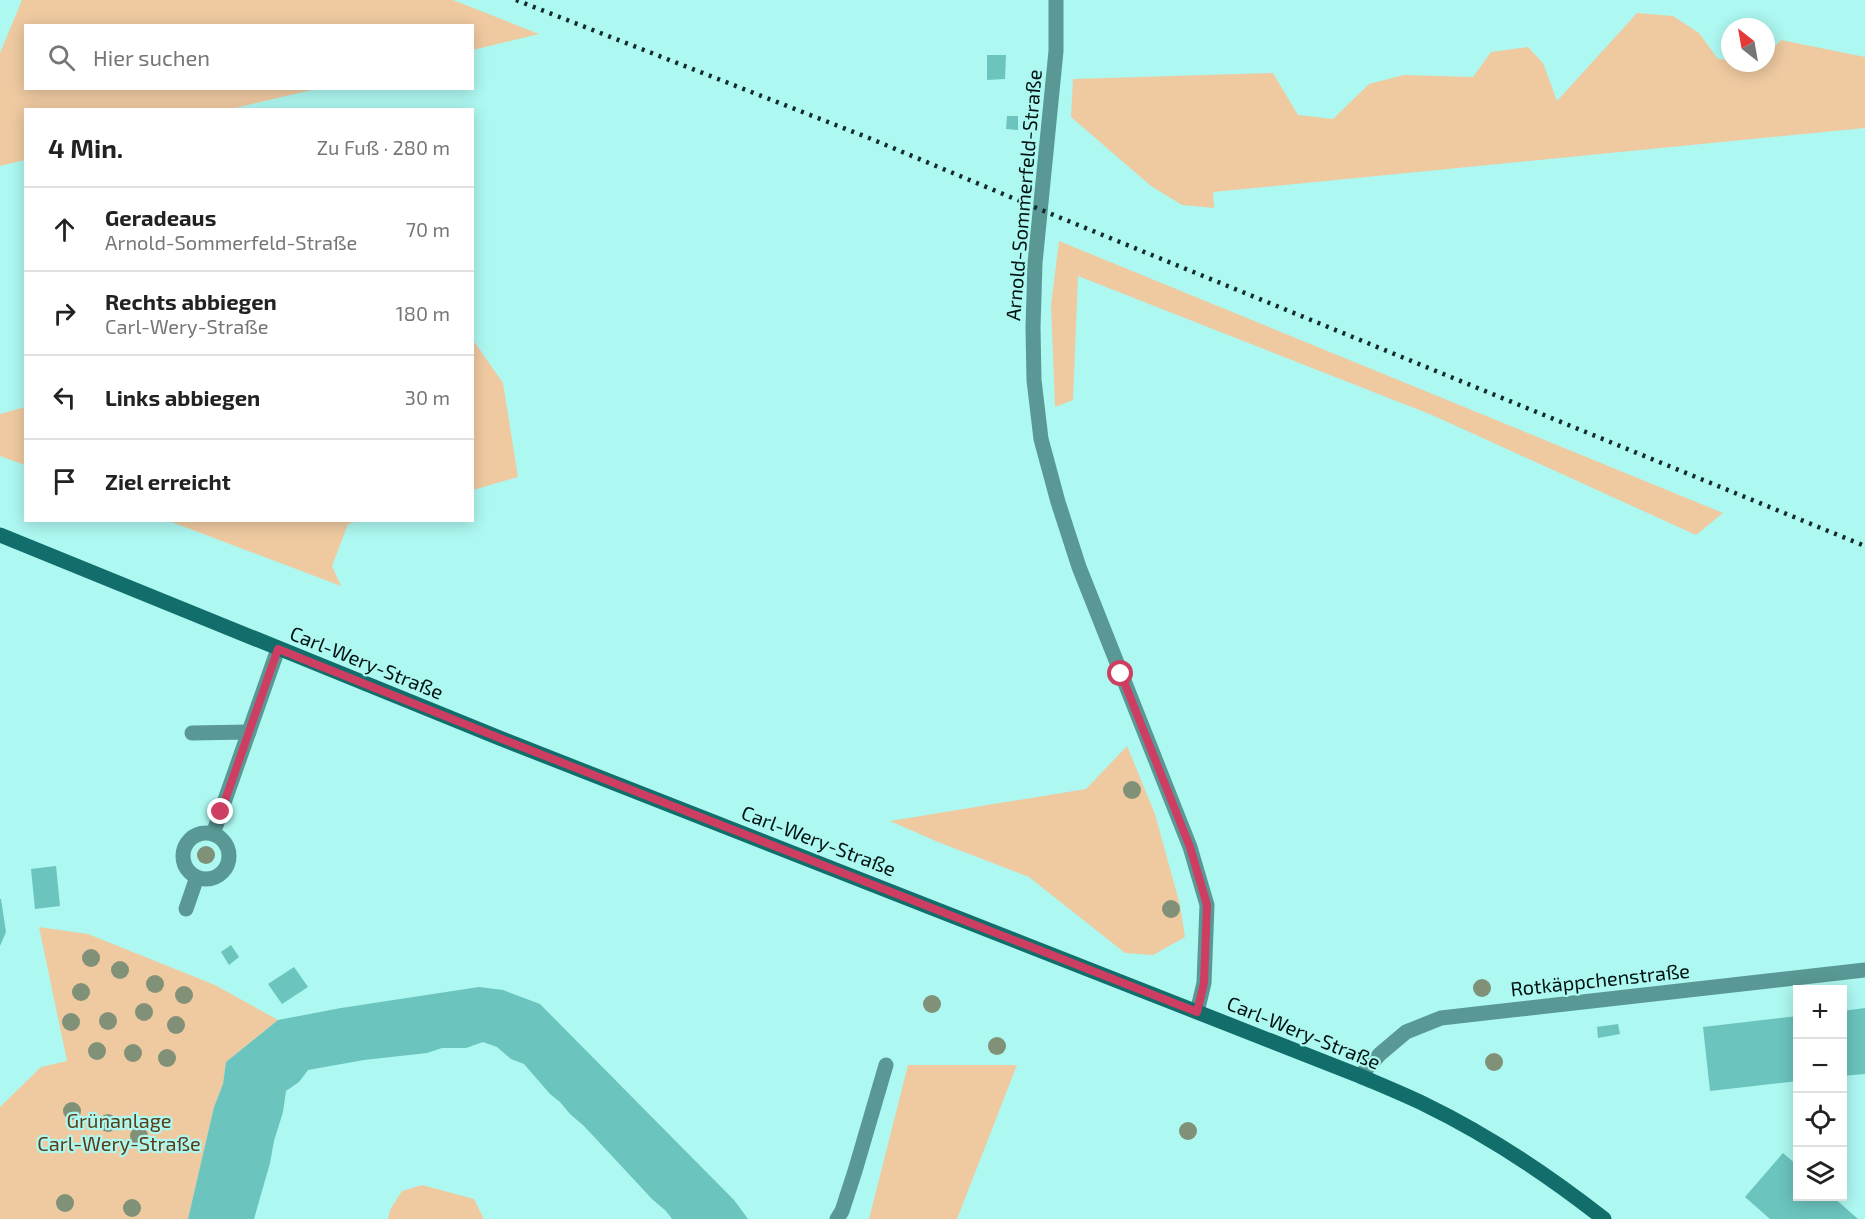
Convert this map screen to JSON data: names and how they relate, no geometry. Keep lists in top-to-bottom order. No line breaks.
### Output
{"streets":{"main road":["Carl-Wery-Straße"],"street":["Arnold-Sommerfeld-Straße","Rotkäppchenstraße"]},"crossings":[["Arnold-Sommerfeld-Straße","Carl-Wery-Straße"],["Carl-Wery-Straße","Rotkäppchenstraße"]],"parks":["Grünanlage Carl-Wery-Straße"],"north":"top left","page":{"search":"Hier suchen","heading":["4 Min.","Zu Fuß · 280 m"],"list":[["Geradeaus","Arnold-Sommerfeld-Straße","70 m"],["Rechts abbiegen","Carl-Wery-Straße","180 m"],["Links abbiegen","30 m"],"Ziel erreicht"],"map_buttons":["+","−"]}}
